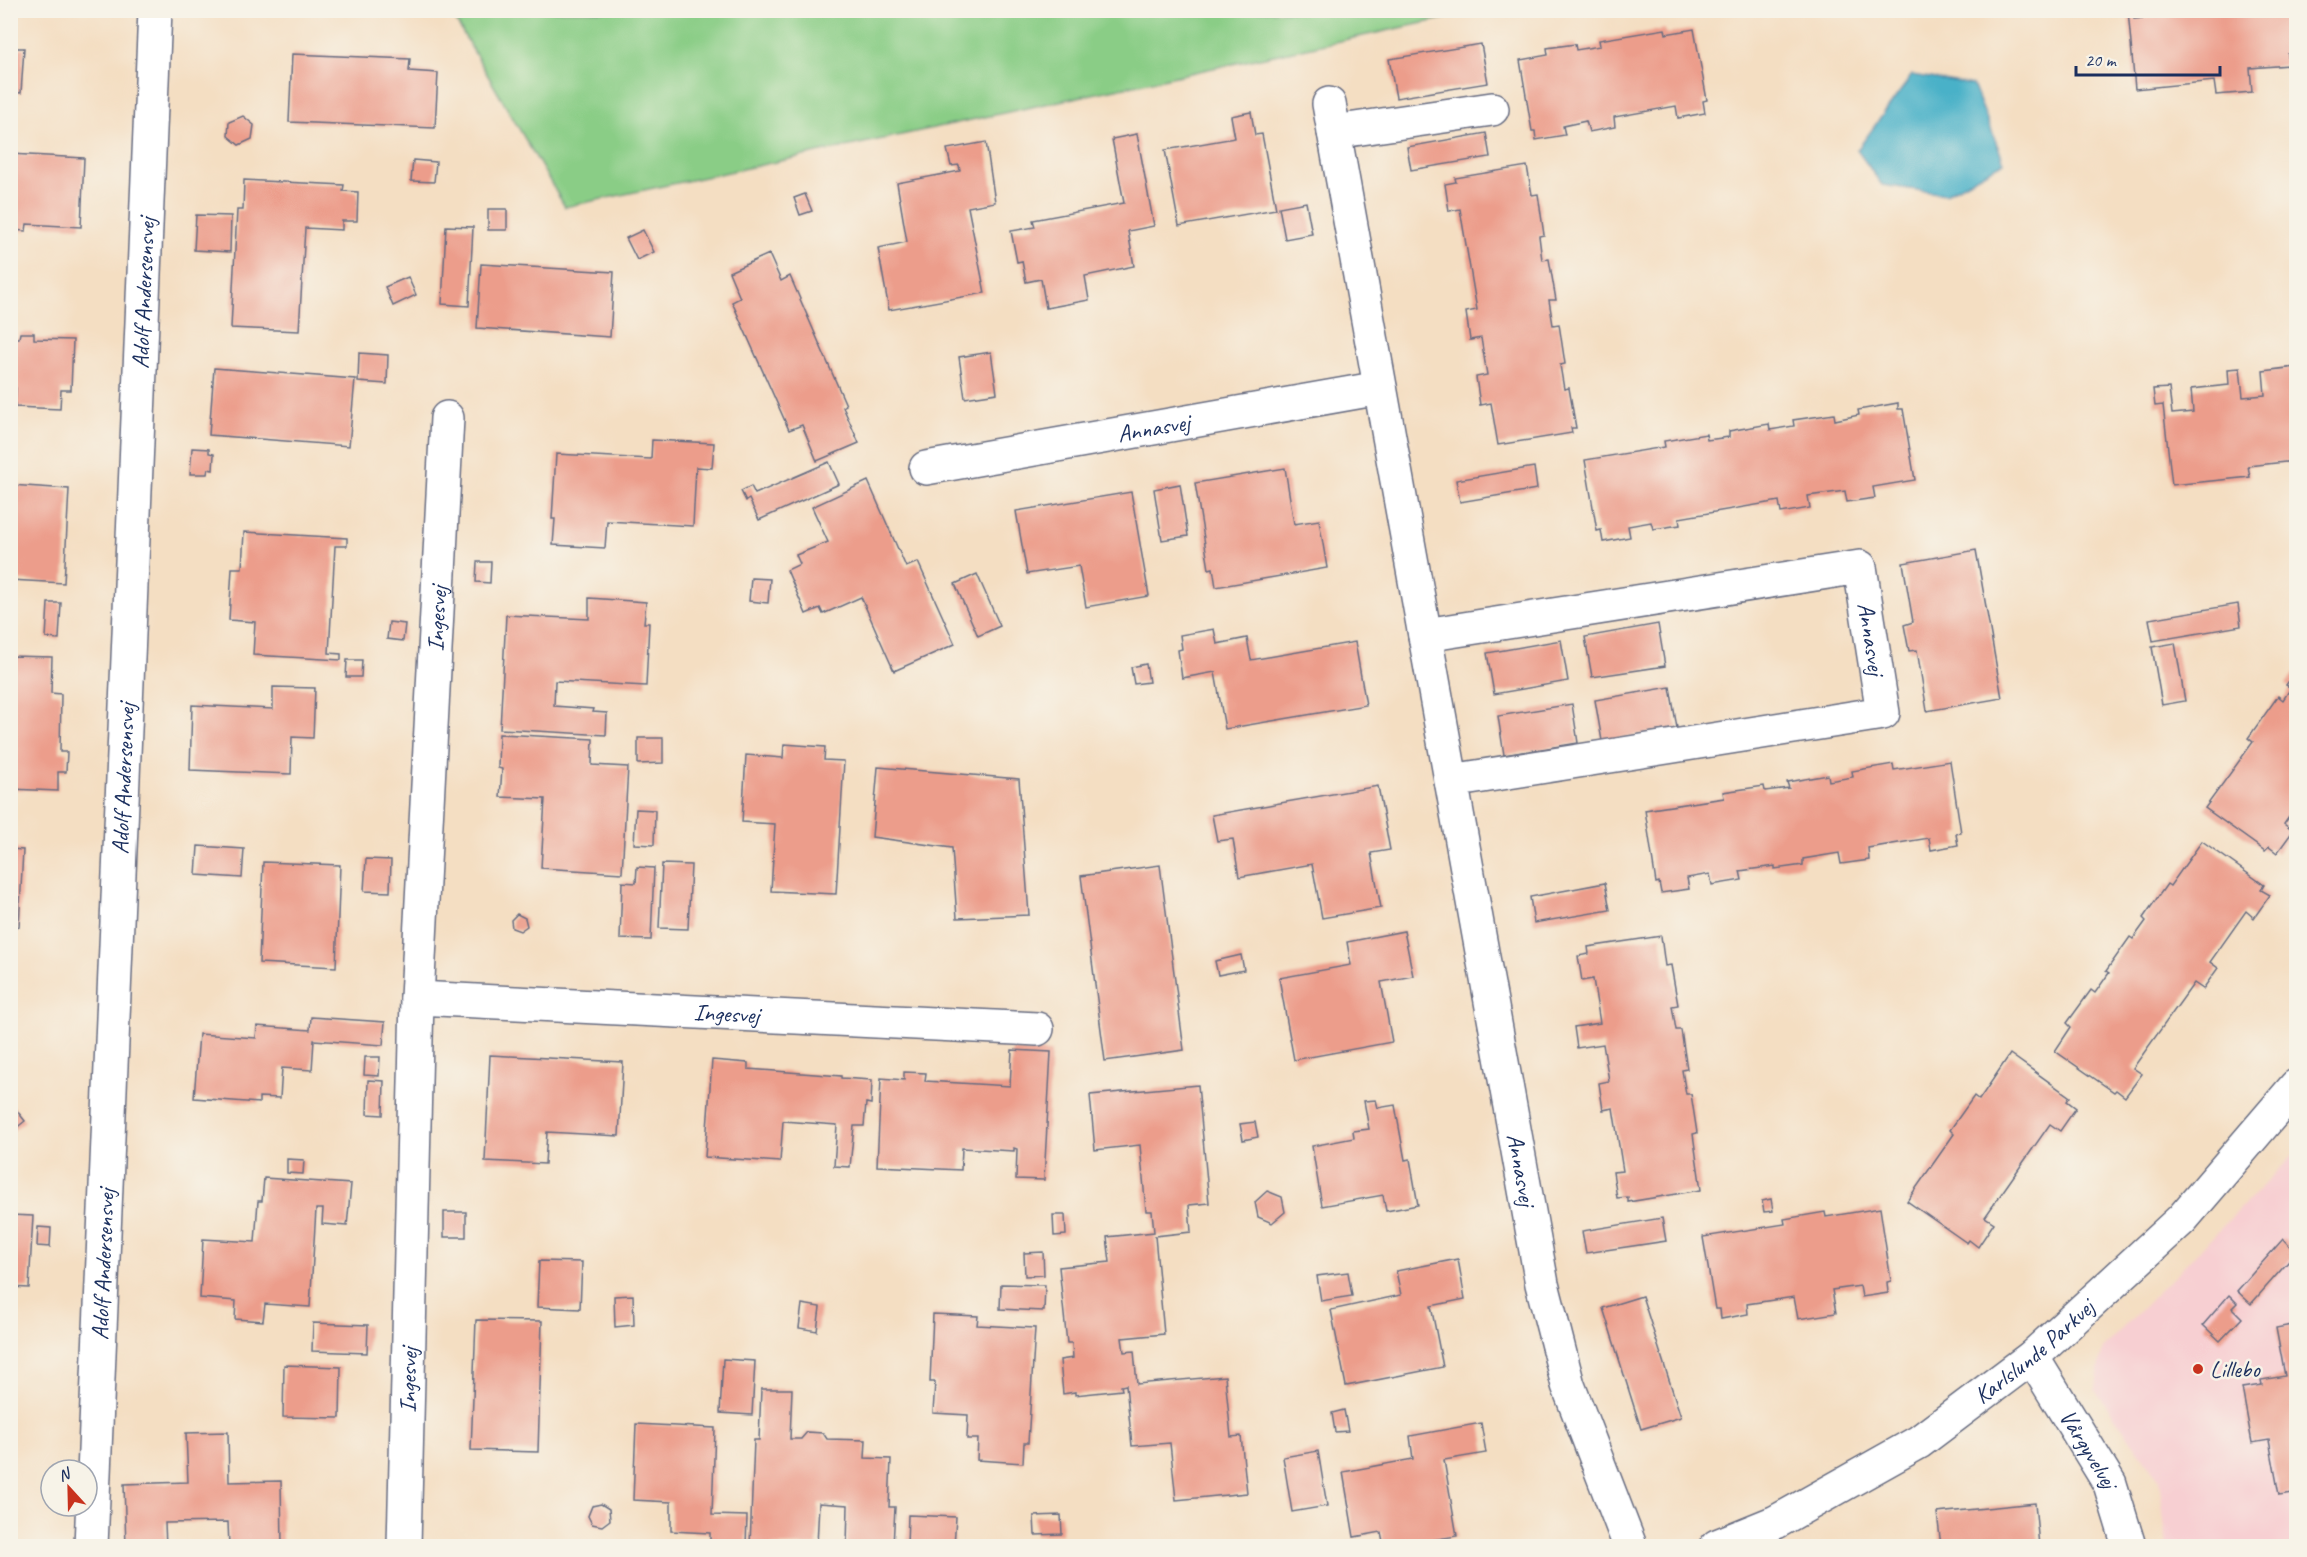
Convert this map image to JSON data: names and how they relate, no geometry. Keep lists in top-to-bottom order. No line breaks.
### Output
{"streets":{"street":["Adolf Andersensvej","Annasvej","Ingesvej","Karlslunde Parkvej","Vårgyvelvej"]},"crossings":[["Karlslunde Parkvej","Vårgyvelvej"]],"places":["Lillebo"],"scale_bar":"20 m","north":"top"}
